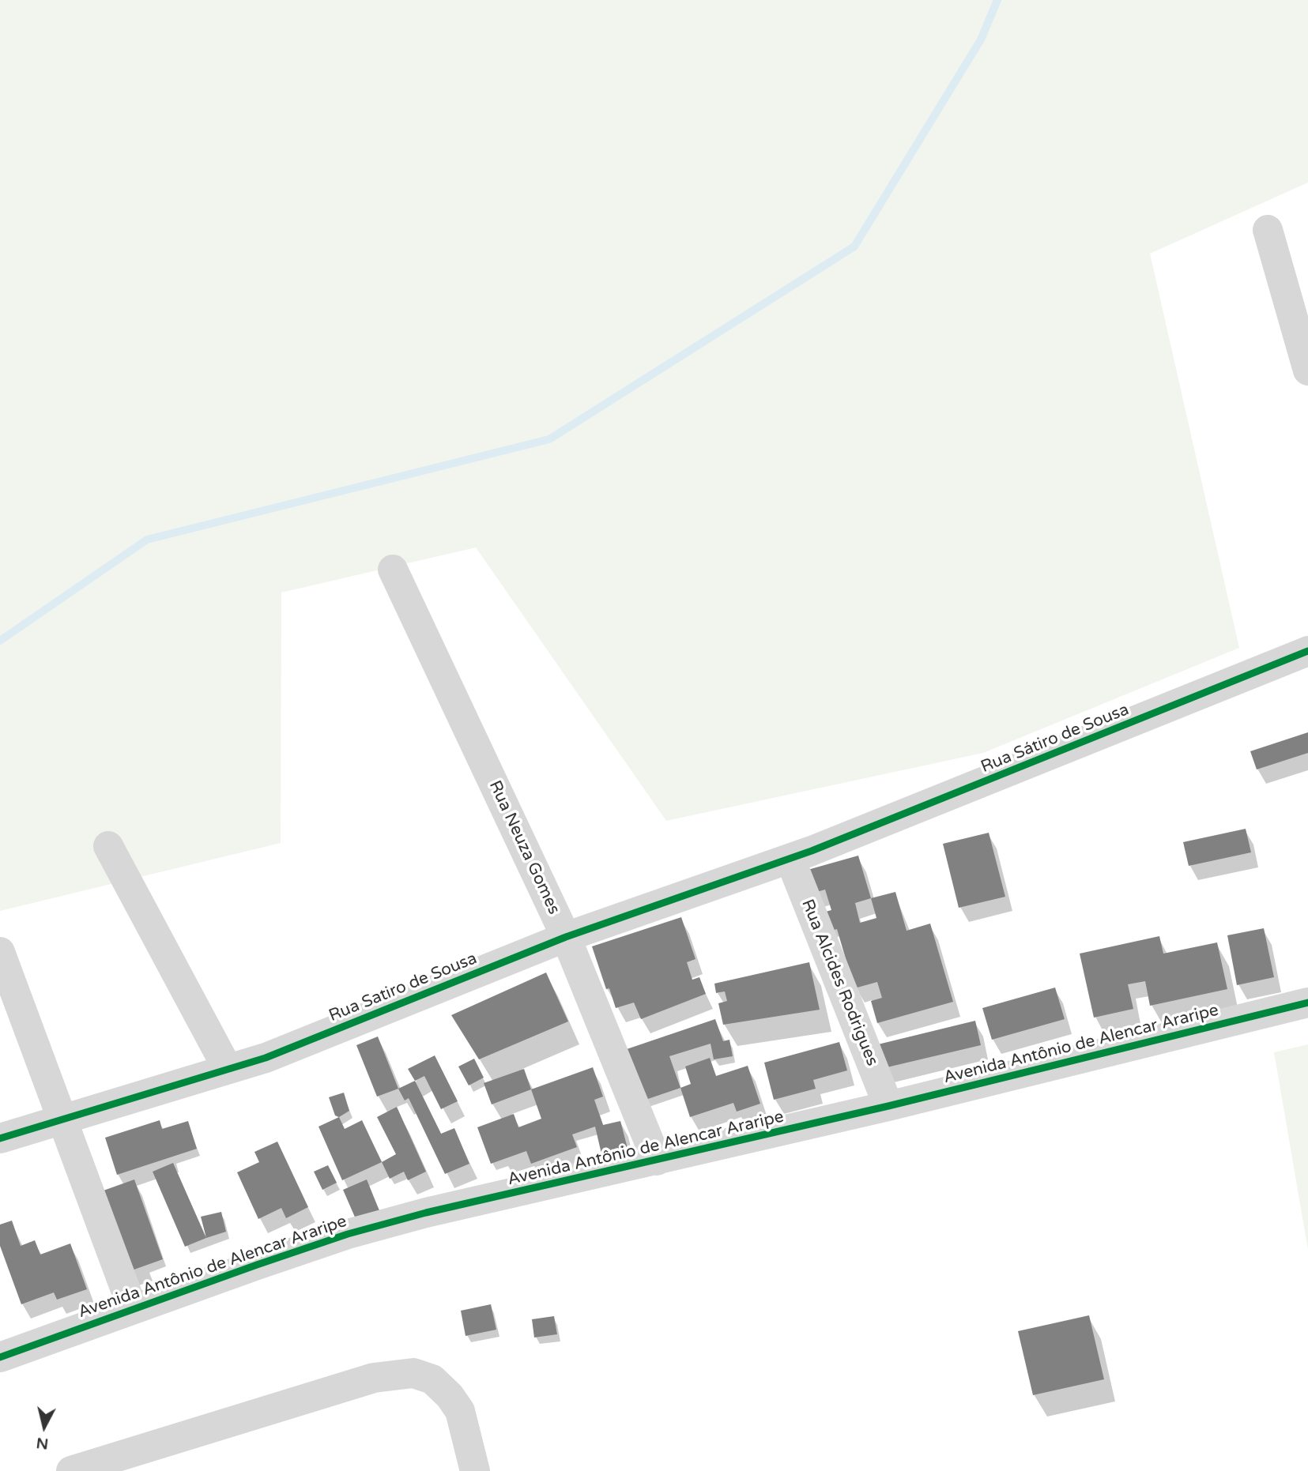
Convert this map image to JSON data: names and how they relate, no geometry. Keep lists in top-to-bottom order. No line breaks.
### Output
{"streets":{"street":["Rua Sátiro de Sousa","Rua Neuza Gomes","Rua Alcides Rodrigues","Rua Satiro de Sousa","Avenida Antônio de Alencar Araripe"]},"crossings":[["Rua Sátiro de Sousa","Rua Alcides Rodrigues"],["Rua Sátiro de Sousa","Rua Satiro de Sousa"],["Rua Neuza Gomes","Rua Satiro de Sousa"],["Rua Neuza Gomes","Avenida Antônio de Alencar Araripe"],["Rua Alcides Rodrigues","Rua Satiro de Sousa"],["Rua Alcides Rodrigues","Avenida Antônio de Alencar Araripe"]],"north":"bottom"}
